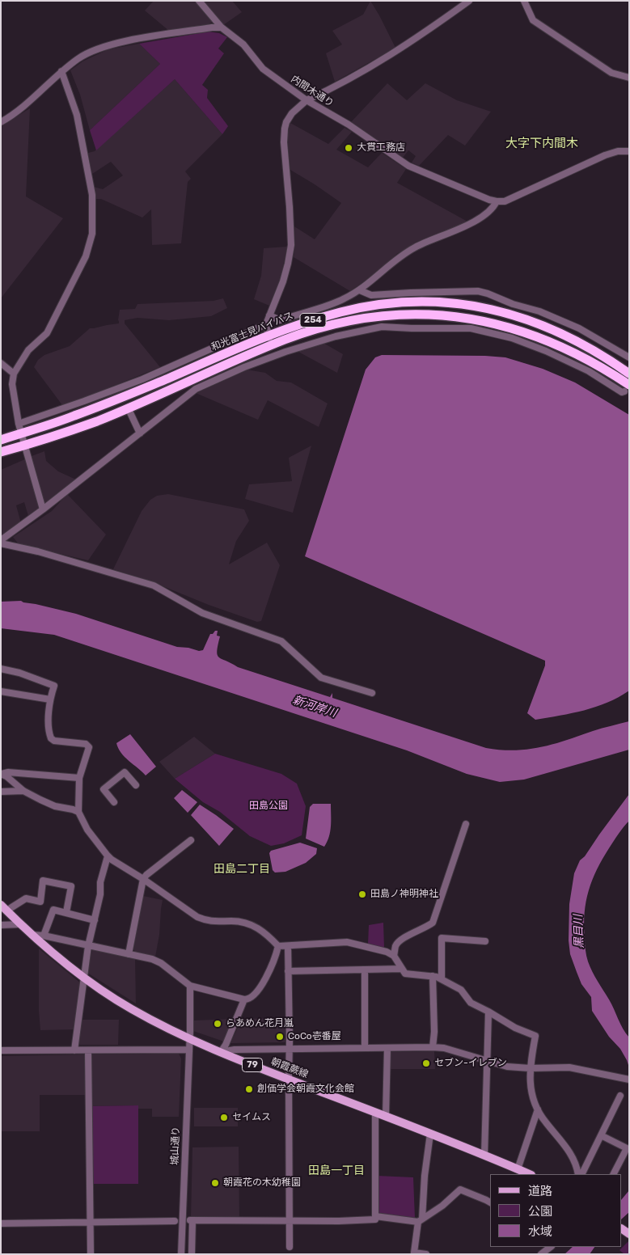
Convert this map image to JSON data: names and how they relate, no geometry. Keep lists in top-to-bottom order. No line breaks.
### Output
{"streets":{"highway":["254","和光富士見バイパス"],"main road":["79","朝霞蕨線"],"street":["内間木通り","城山通り"]},"crossings":[["朝霞蕨線","城山通り"]],"districts":["大字下内間木","田島二丁目","田島一丁目"],"water":["新河岸川","黒目川"],"parks":["田島公園"],"places":["大貫工務店","田島ノ神明神社","らあめん花月嵐","CoCo壱番屋","セブン-イレブン","創価学会朝霞文化会館","セイムス","朝霞花の木幼稚園"],"legend":["道路","公園","水域"]}
